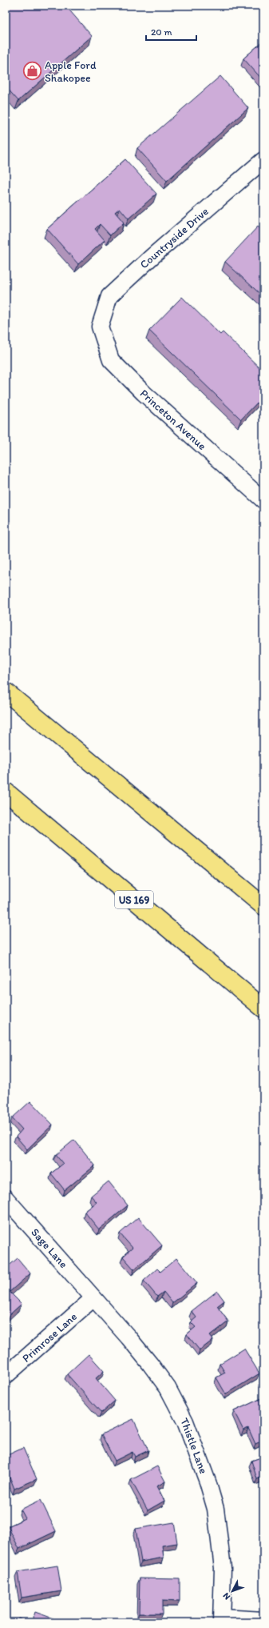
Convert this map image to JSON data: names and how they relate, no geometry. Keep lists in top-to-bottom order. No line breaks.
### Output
{"streets":{"highway":["US 169"],"street":["Countryside Drive","Princeton Avenue","Sage Lane","Primrose Lane","Thistle Lane"]},"crossings":[["Countryside Drive","Princeton Avenue"],["Sage Lane","Primrose Lane"],["Sage Lane","Thistle Lane"],["Primrose Lane","Thistle Lane"]],"places":{"shop":["Apple Ford Shakopee"]},"scale_bar":"20 m","north":"bottom left"}
